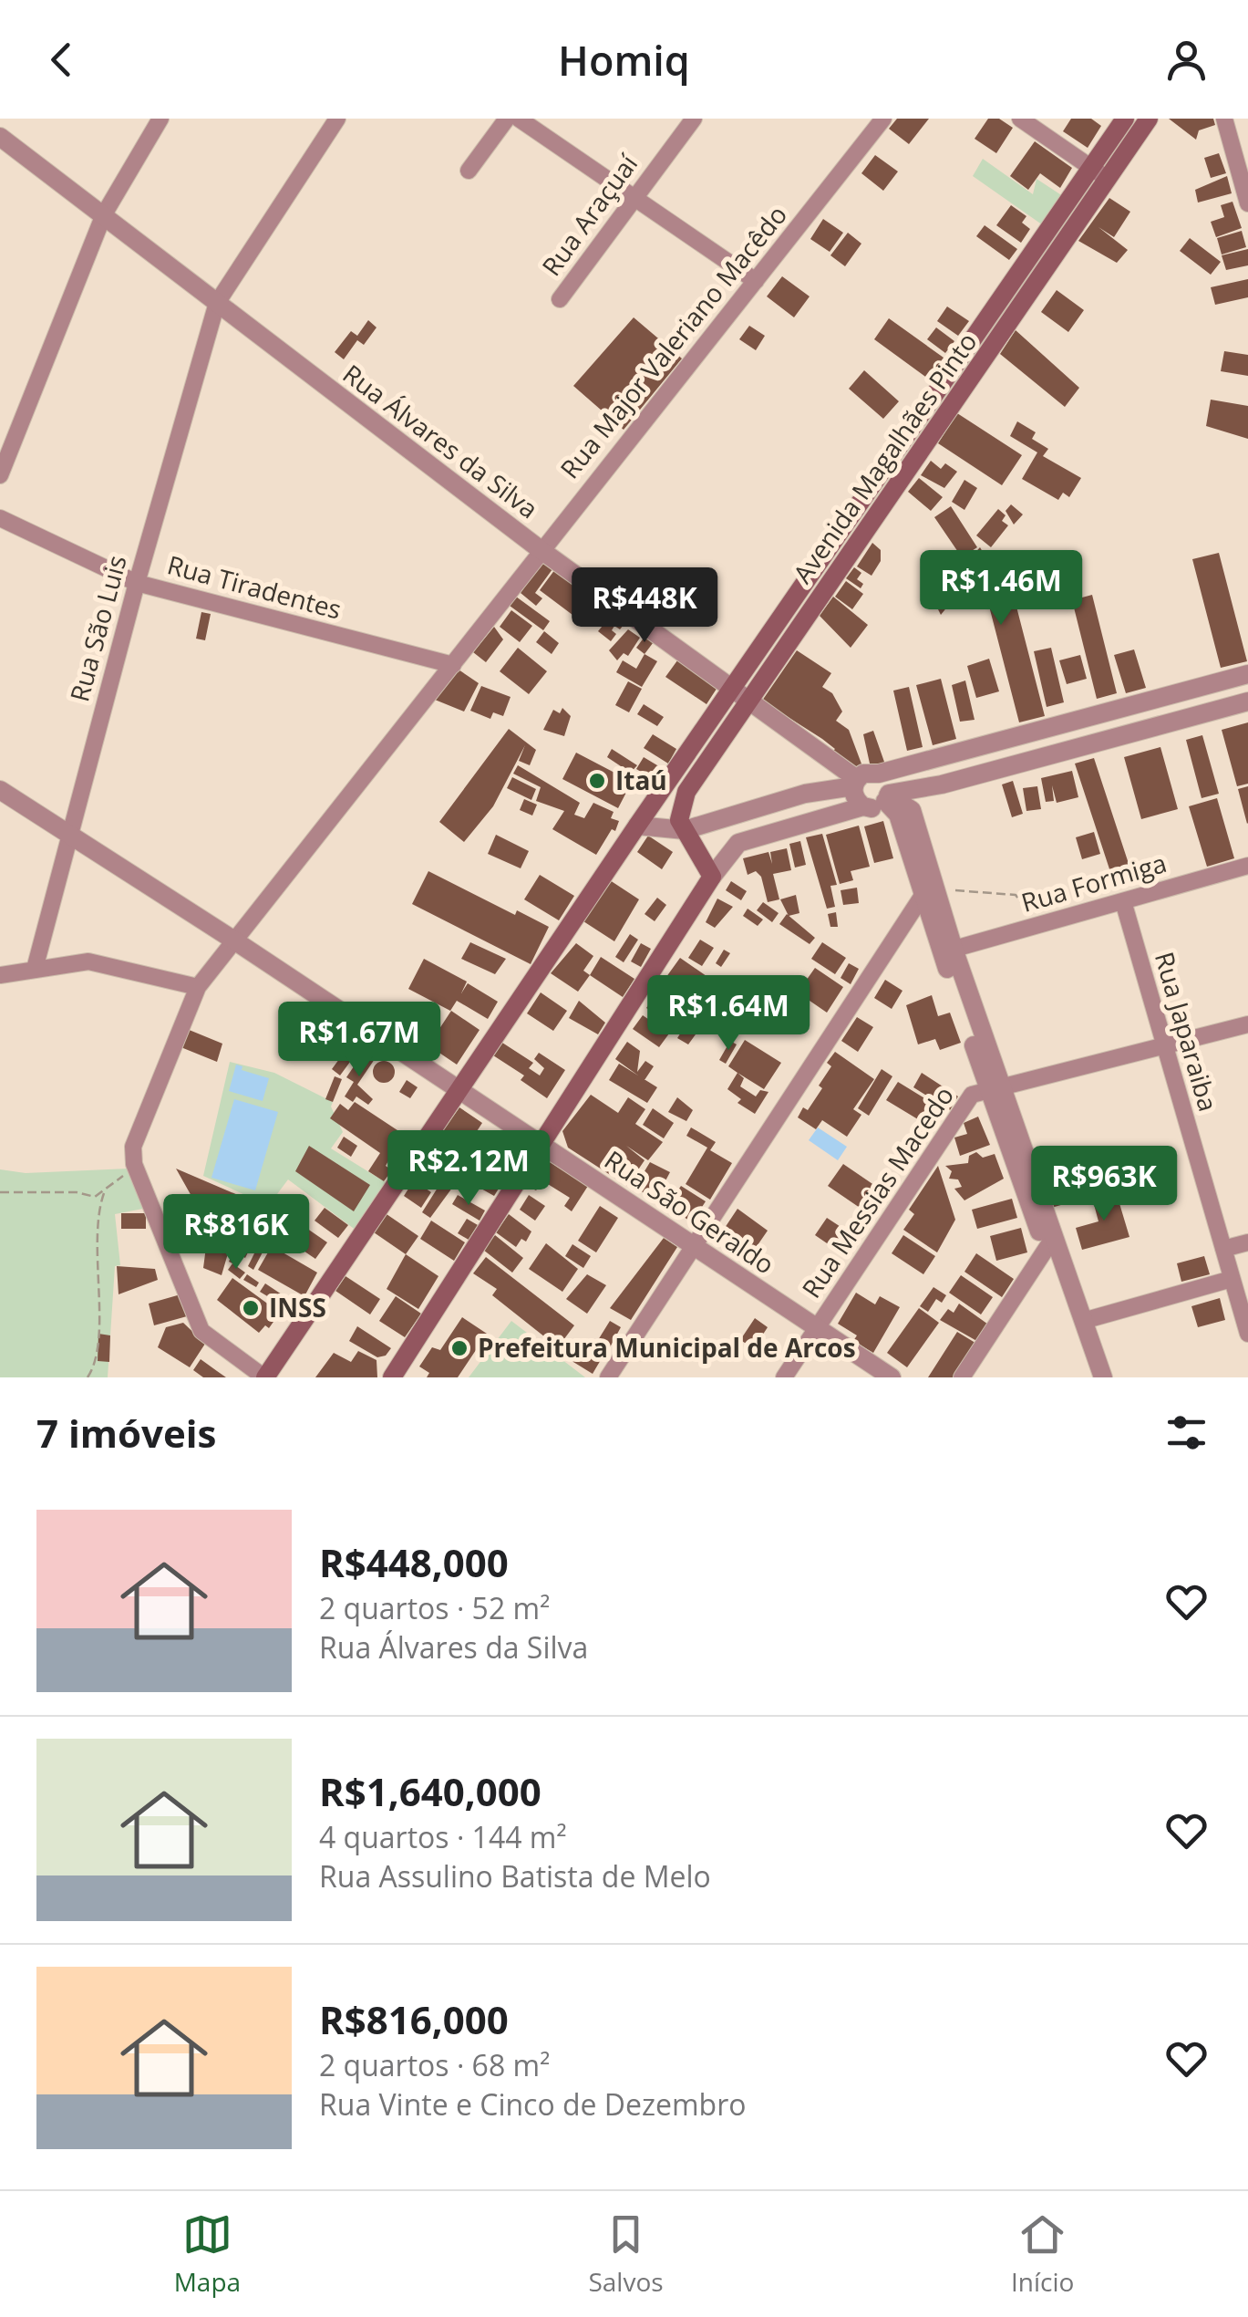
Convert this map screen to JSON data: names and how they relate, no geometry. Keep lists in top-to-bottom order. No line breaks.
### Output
{"streets":{"main road":["Avenida Magalhães Pinto"],"street":["Rua Araçuaí","Rua Major Valeriano Macêdo","Rua Álvares da Silva","Rua Tiradentes","Rua São Luis","Rua Formiga","Rua Japaraiba","Rua Messias Macedo","Rua São Geraldo"]},"crossings":[["Rua Major Valeriano Macêdo","Rua Álvares da Silva"],["Rua Major Valeriano Macêdo","Rua Tiradentes"],["Rua Major Valeriano Macêdo","Rua São Geraldo"],["Rua Álvares da Silva","Avenida Magalhães Pinto"],["Rua Álvares da Silva","Rua São Luis"],["Avenida Magalhães Pinto","Rua São Geraldo"],["Rua Tiradentes","Rua São Luis"],["Rua São Luis","Rua São Geraldo"],["Rua Formiga","Rua Japaraiba"],["Rua Messias Macedo","Rua São Geraldo"]],"places":["Itaú","INSS","Prefeitura Municipal de Arcos"],"page":{"header":"Homiq","price":["R$1.46M","R$448K","R$1.64M","R$1.67M","R$2.12M","R$963K","R$816K"],"heading":"7 imóveis","list":[{"name":"R$448,000","note":"2 quartos · 52 m² · Rua Álvares da Silva"},{"name":"R$1,640,000","note":"4 quartos · 144 m² · Rua Assulino Batista de Melo"},{"name":"R$816,000","note":"2 quartos · 68 m² · Rua Vinte e Cinco de Dezembro"}],"tabs":["Mapa","Salvos","Início"]}}
